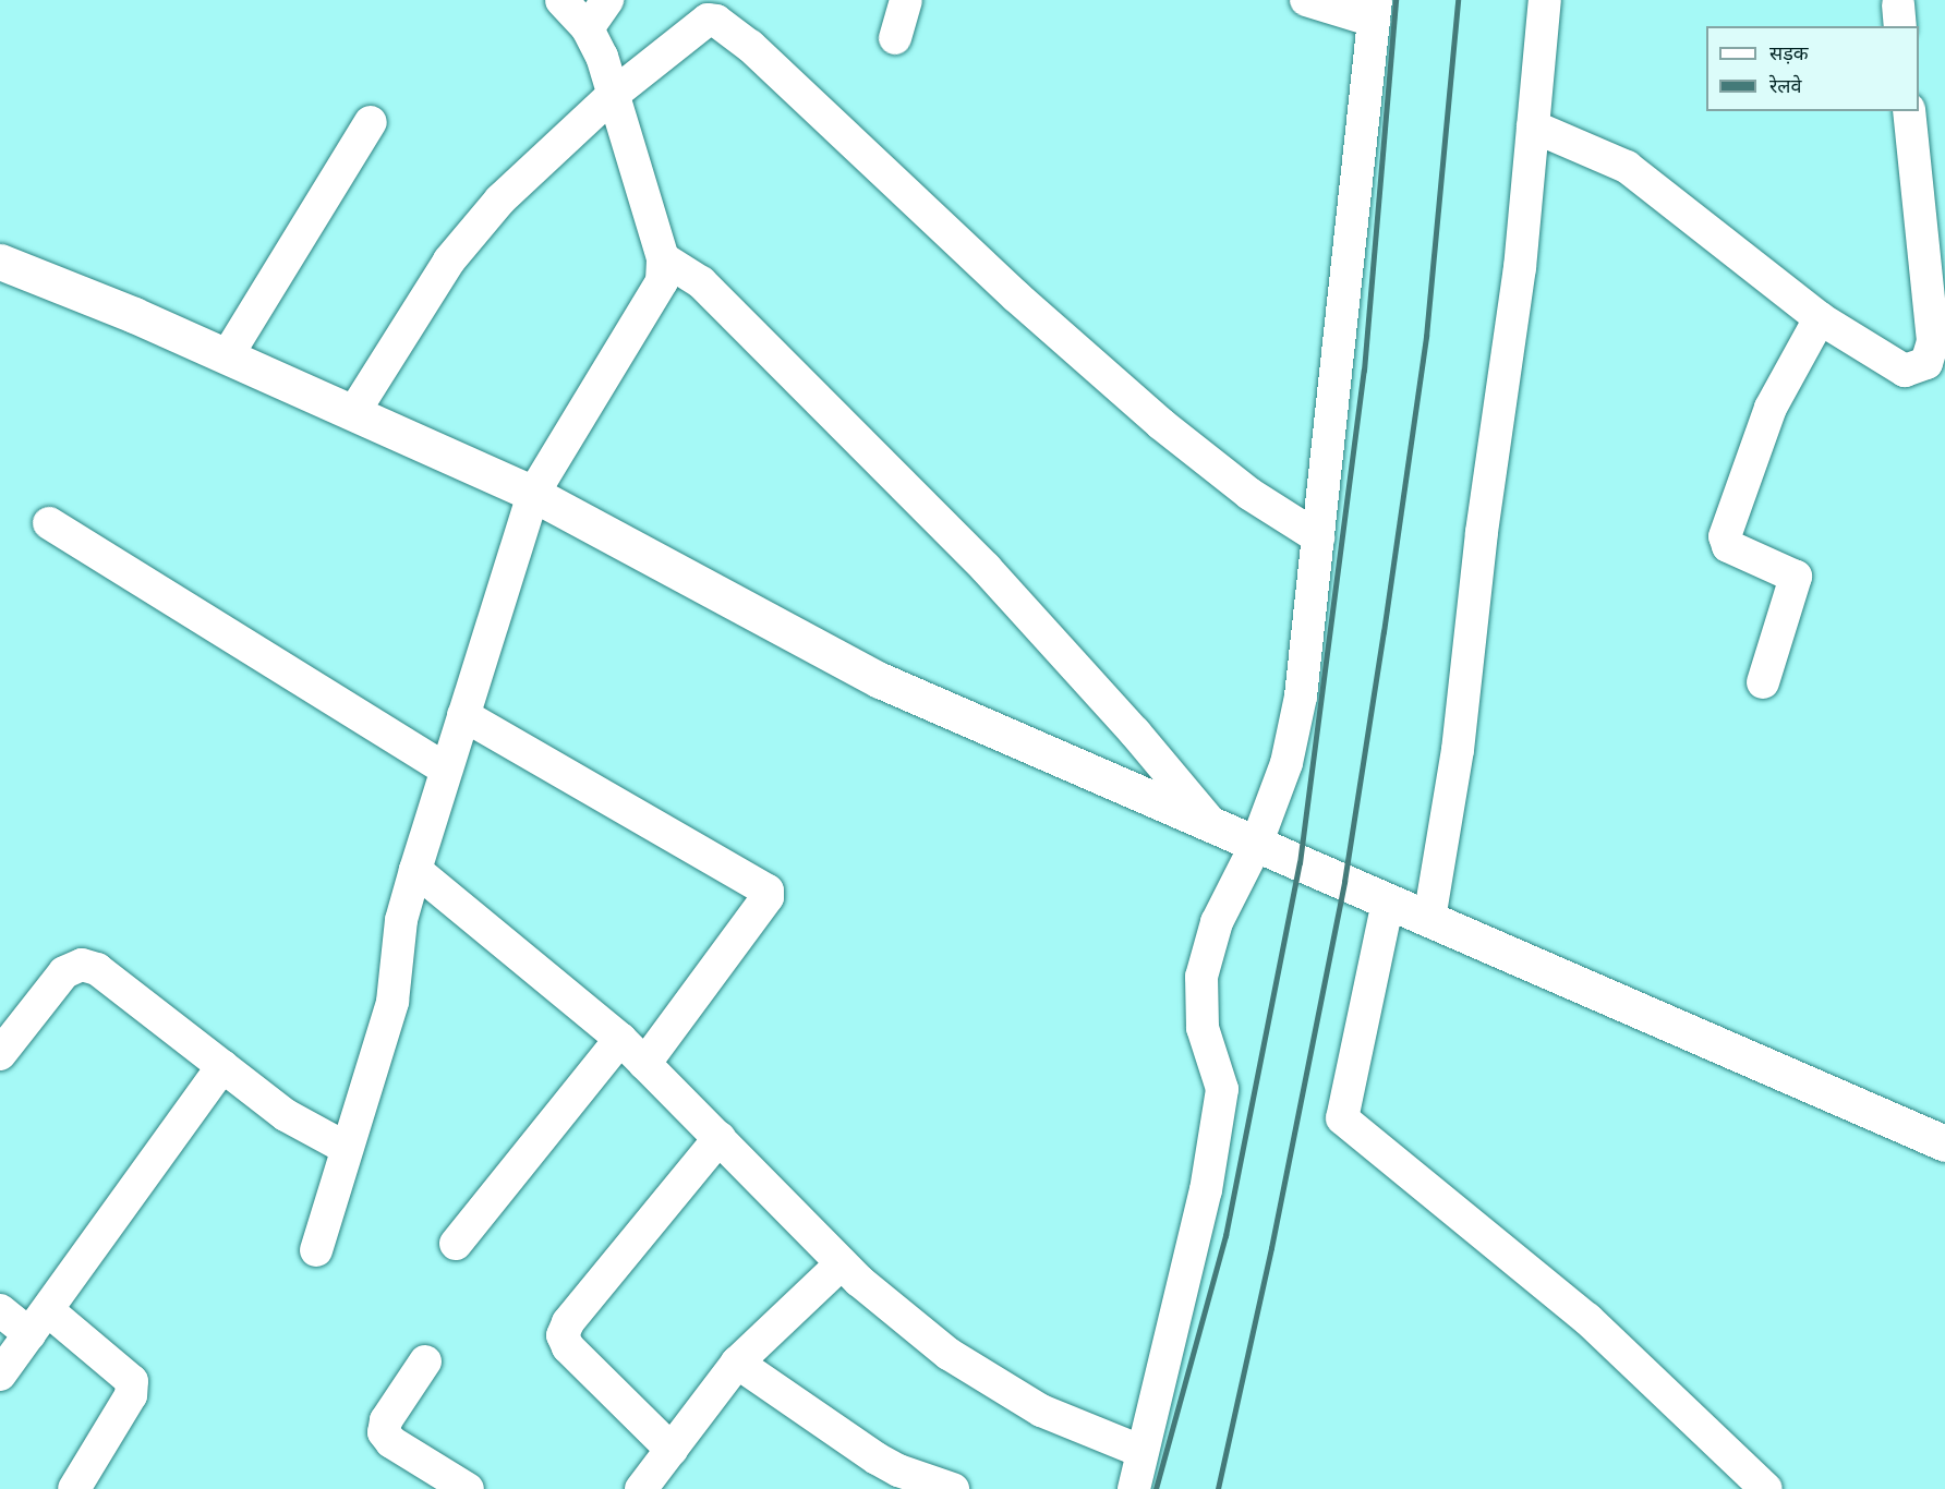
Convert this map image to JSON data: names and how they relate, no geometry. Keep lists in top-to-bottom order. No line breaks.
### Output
{"legend":["सड़क","रेलवे"]}
